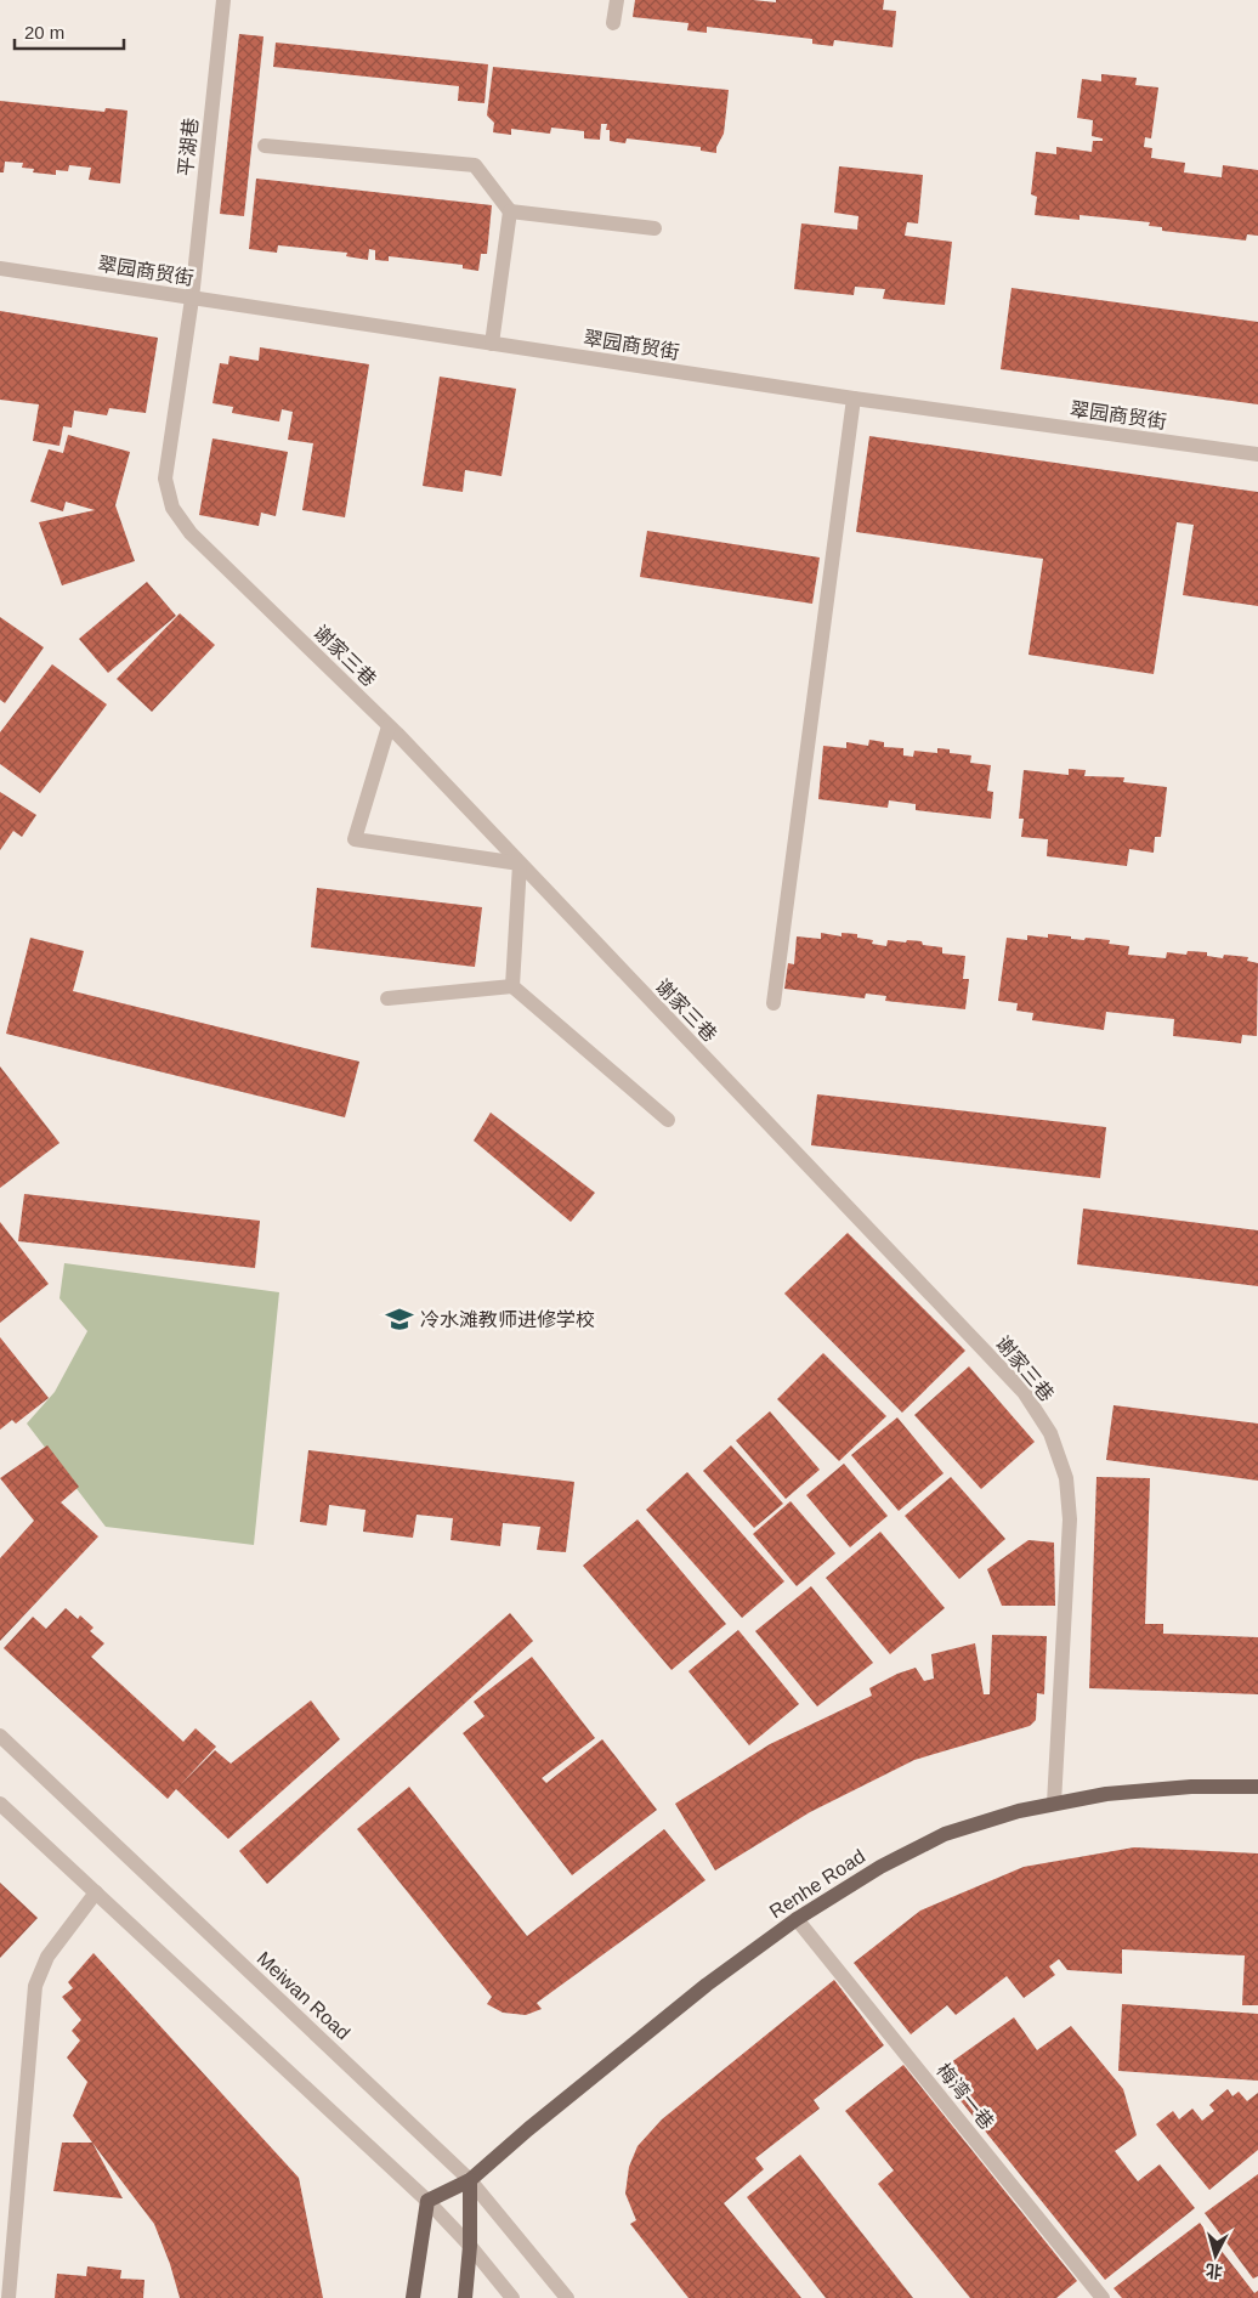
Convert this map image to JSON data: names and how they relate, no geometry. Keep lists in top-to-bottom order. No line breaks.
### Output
{"streets":{"main road":["Renhe Road"],"street":["平湖巷","翠园商贸街","谢家三巷","Meiwan Road","梅湾一巷"]},"crossings":[["平湖巷","翠园商贸街"],["平湖巷","谢家三巷"],["翠园商贸街","谢家三巷"],["谢家三巷","Renhe Road"],["Renhe Road","Meiwan Road"],["Renhe Road","梅湾一巷"]],"places":{"school or university":["冷水滩教师进修学校"]},"scale_bar":"20 m","north":"bottom"}
